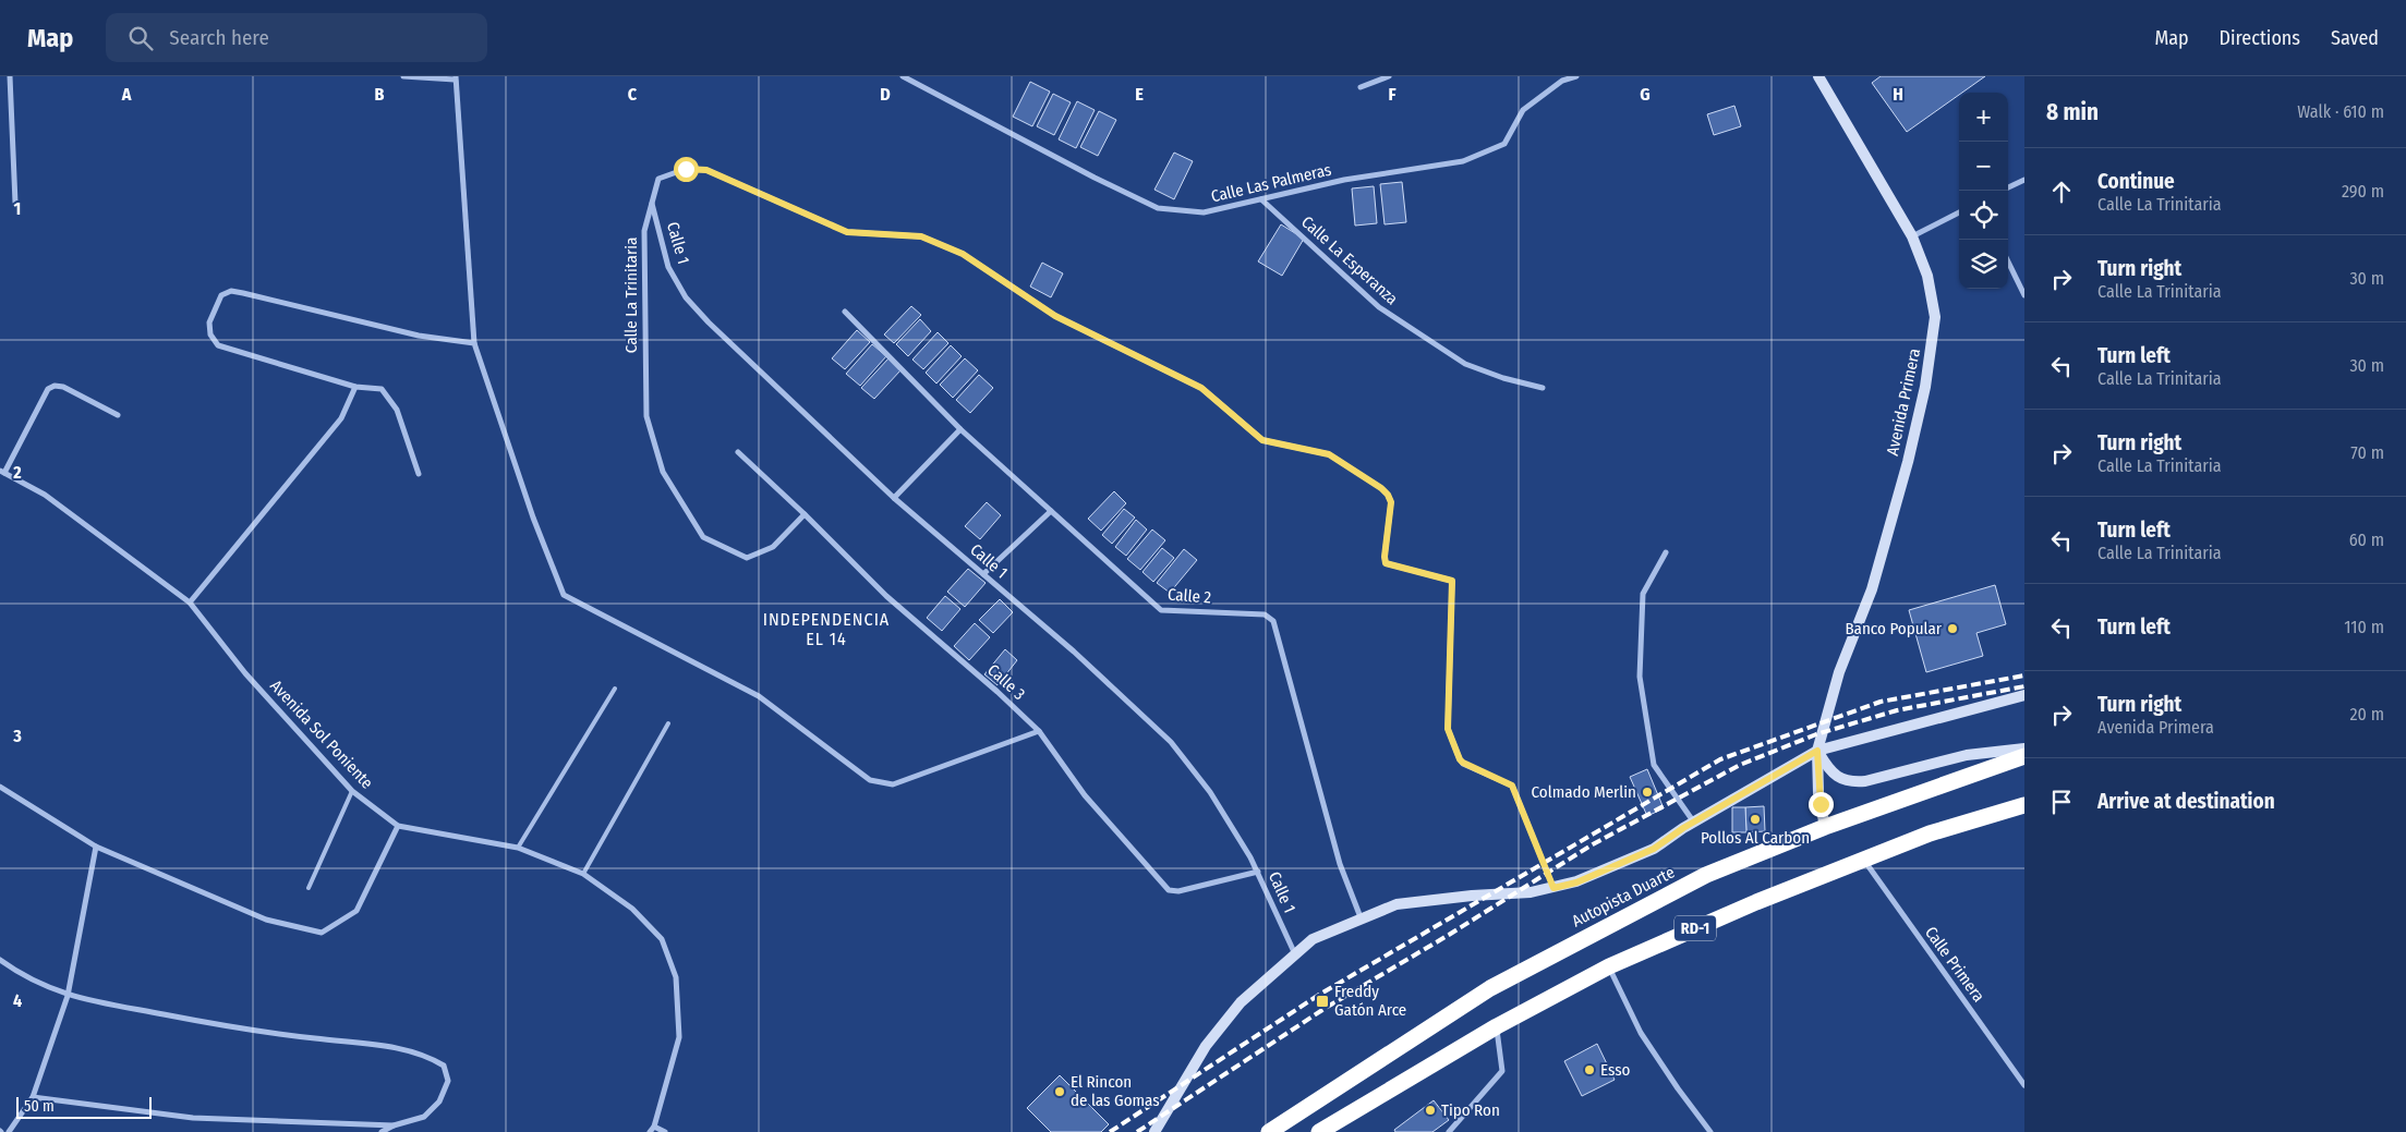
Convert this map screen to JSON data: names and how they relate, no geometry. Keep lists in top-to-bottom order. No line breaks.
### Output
{"streets":{"highway":["Autopista Duarte","RD-1"],"main road":["Avenida Primera"],"street":["Calle Las Palmeras","Calle 1","Calle La Esperanza","Calle La Trinitaria","Calle 2","Calle 3","Avenida Sol Poniente","Calle Primera"]},"crossings":[["Calle Las Palmeras","Calle La Esperanza"],["Calle 1","Calle La Trinitaria"],["Calle 1","Calle 3"],["Calle La Trinitaria","Calle 3"],["Avenida Primera","Autopista Duarte"],["RD-1","Calle Primera"]],"districts":["INDEPENDENCIA EL 14"],"places":{"other":["Banco Popular","Colmado Merlin","Pollos Al Carbon","Esso","El Rincon de las Gomas","Tipo Ron"],"transit":["Freddy Gatón Arce"]},"scale_bar":"50 m","page":{"header":"Map","search":"Search here","nav":["Map","Directions","Saved"],"heading":["8 min","Walk · 610 m"],"map_buttons":["+","−"],"list":[["Continue","Calle La Trinitaria","290 m"],["Turn right","Calle La Trinitaria","30 m"],["Turn left","Calle La Trinitaria","30 m"],["Turn right","Calle La Trinitaria","70 m"],["Turn left","Calle La Trinitaria","60 m"],["Turn left","110 m"],["Turn right","Avenida Primera","20 m"],"Arrive at destination"],"scale":"50 m"},"grid":{"columns":["A","B","C","D","E","F","G","H"],"rows":["1","2","3","4"]}}
